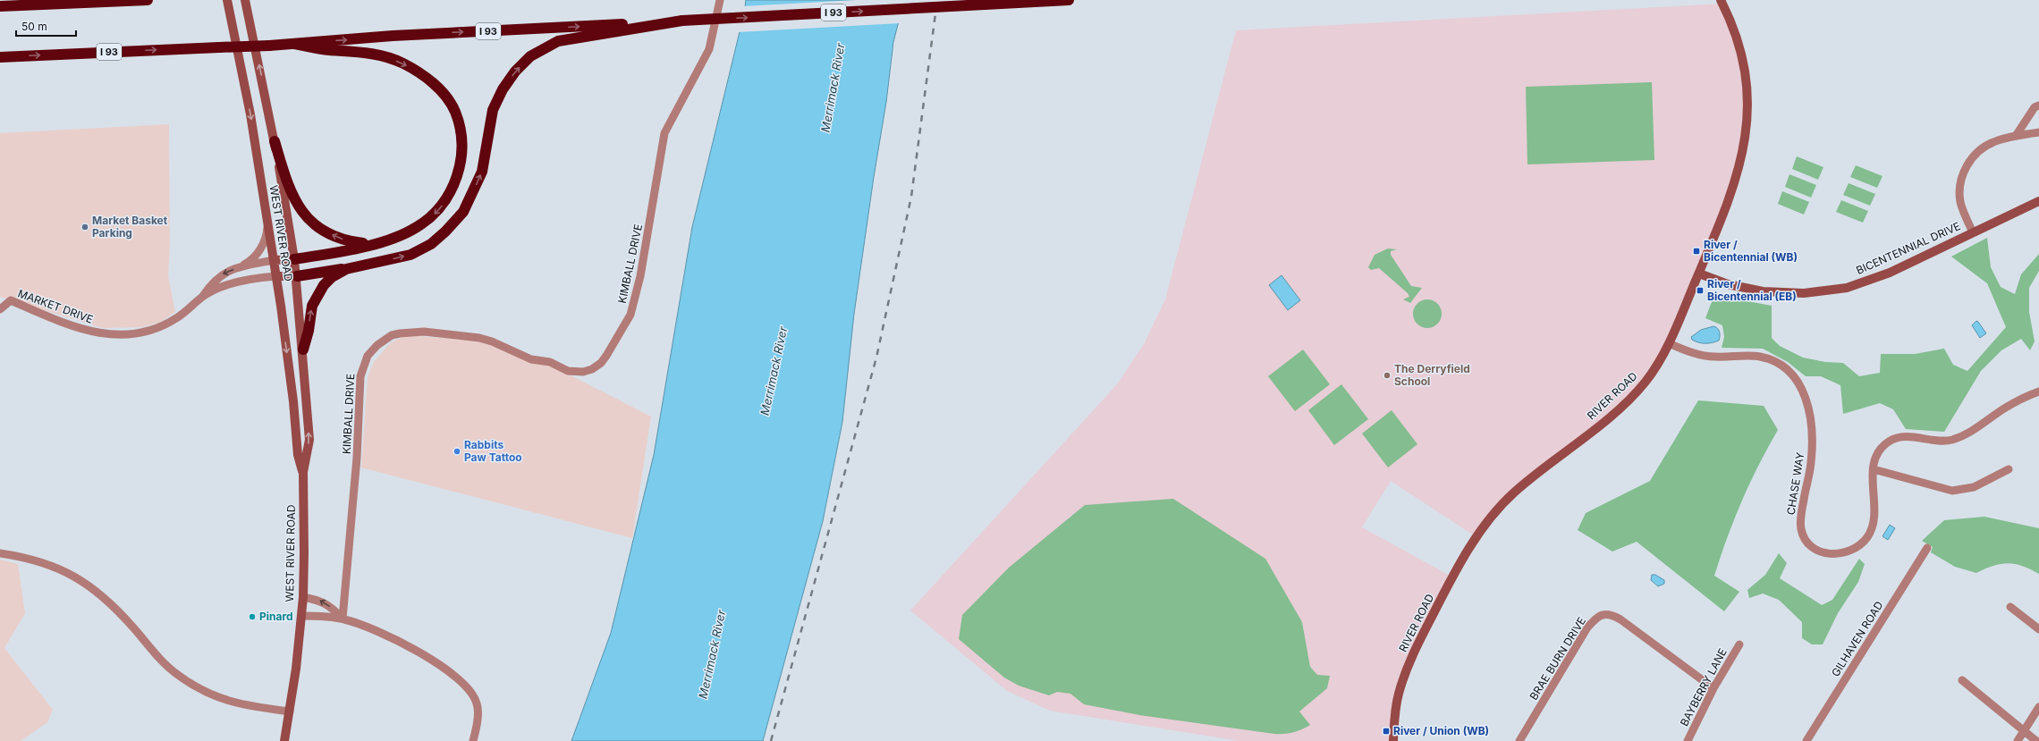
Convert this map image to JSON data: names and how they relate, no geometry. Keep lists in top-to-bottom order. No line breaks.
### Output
{"streets":{"highway":["I 93"],"main road":["WEST RIVER ROAD","BICENTENNIAL DRIVE","RIVER ROAD"],"street":["KIMBALL DRIVE","MARKET DRIVE","CHASE WAY","GILHAVEN ROAD","BRAE BURN DRIVE","BAYBERRY LANE"]},"crossings":[["WEST RIVER ROAD","MARKET DRIVE"],["BICENTENNIAL DRIVE","RIVER ROAD"],["RIVER ROAD","CHASE WAY"],["BRAE BURN DRIVE","BAYBERRY LANE"]],"water":["Merrimack River"],"places":{"other":["Market Basket Parking","The Derryfield School","Rabbits Paw Tattoo","Pinard"],"transit":["River / Bicentennial (WB)","River / Bicentennial (EB)","River / Union (WB)"]},"scale_bar":"50 m"}
